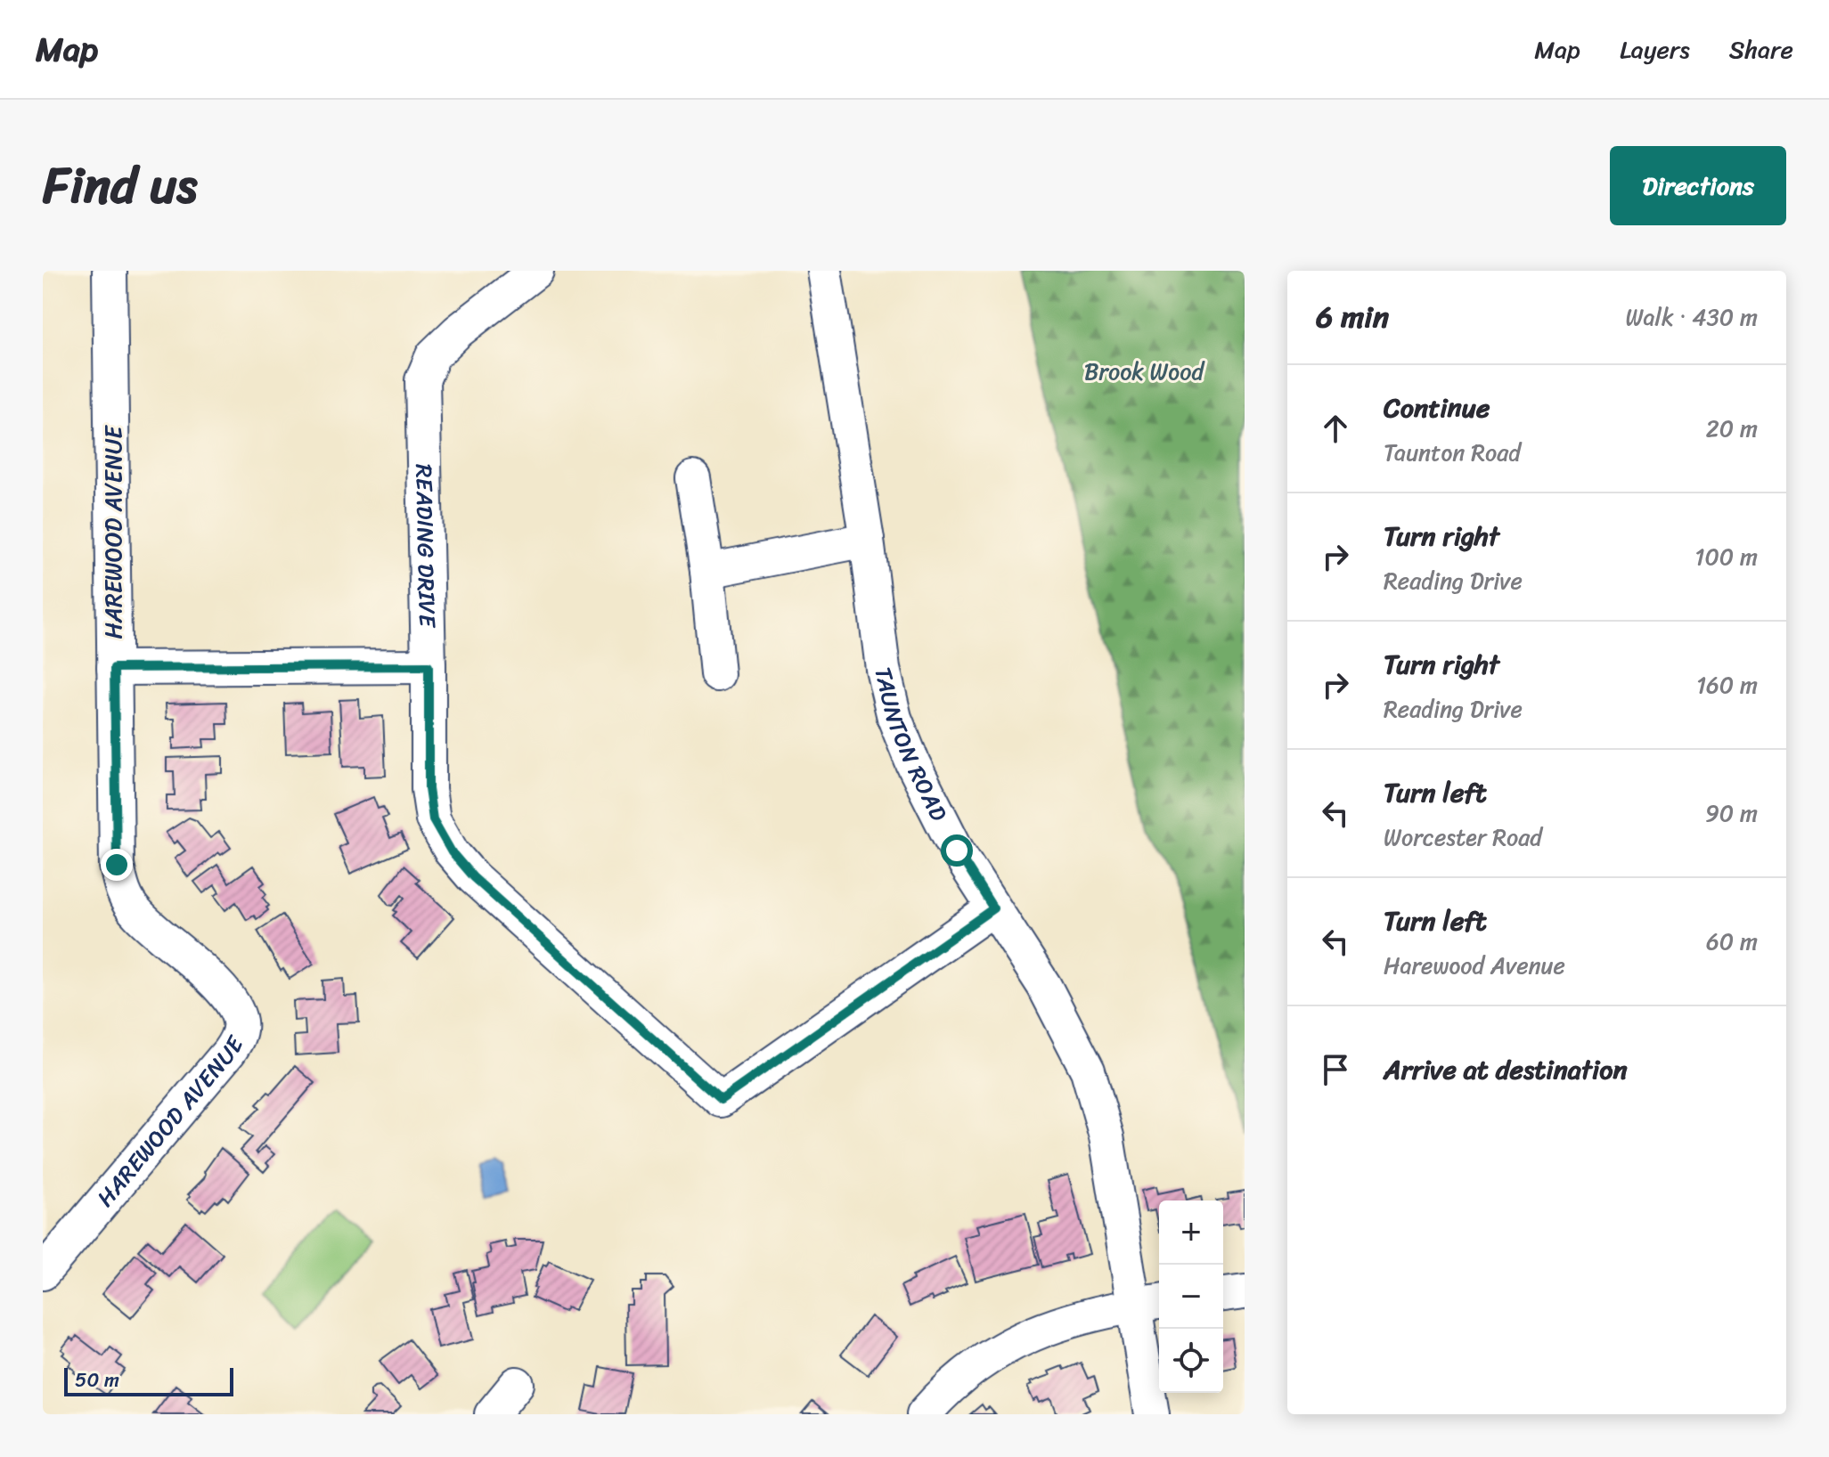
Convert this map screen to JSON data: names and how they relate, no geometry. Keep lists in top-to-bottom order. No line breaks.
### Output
{"streets":{"street":["HAREWOOD AVENUE","READING DRIVE","TAUNTON ROAD"]},"crossings":[["READING DRIVE","TAUNTON ROAD"]],"parks":["Brook Wood"],"scale_bar":"50 m","page":{"header":"Map","nav":["Map","Layers","Share"],"title":"Find us","buttons":"Directions","heading":["6 min","Walk · 430 m"],"list":[["Continue","Taunton Road","20 m"],["Turn right","Reading Drive","100 m"],["Turn right","Reading Drive","160 m"],["Turn left","Worcester Road","90 m"],["Turn left","Harewood Avenue","60 m"],"Arrive at destination"],"map_buttons":["+","−"],"scale":"50 m"}}
